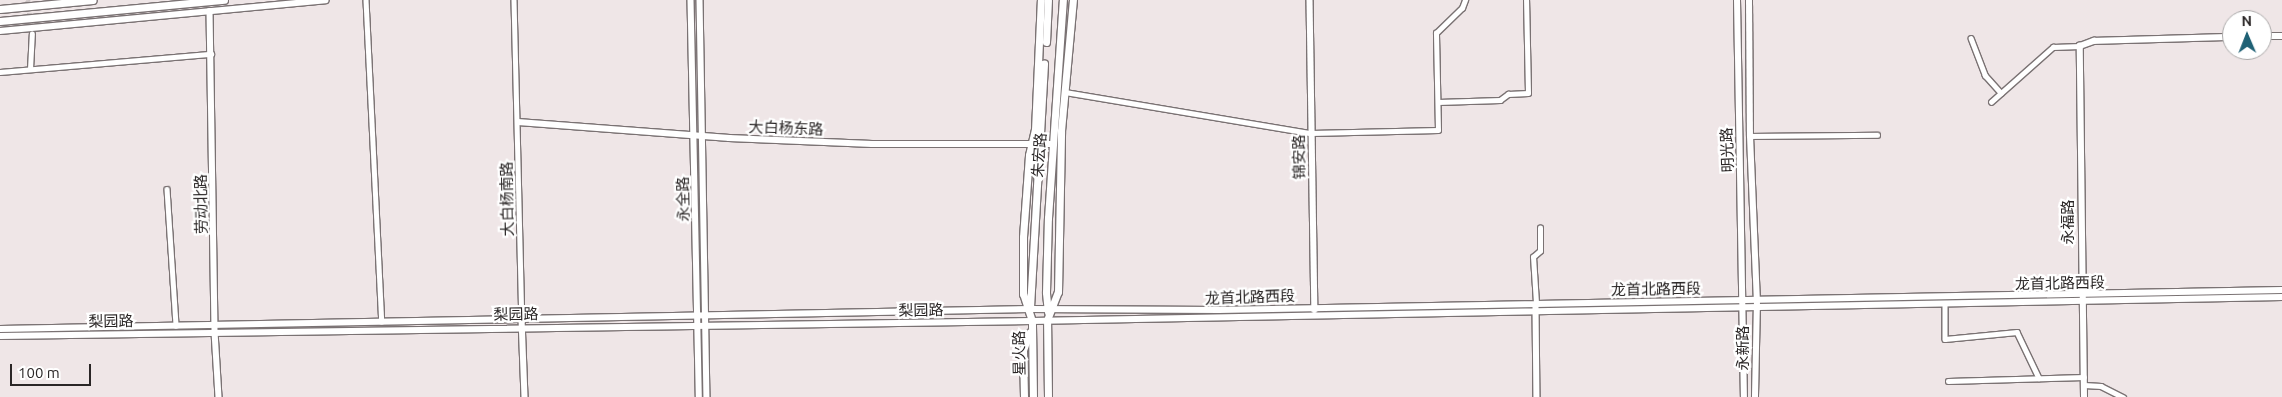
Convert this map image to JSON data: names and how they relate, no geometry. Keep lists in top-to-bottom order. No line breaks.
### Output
{"streets":{"main road":["明光路","朱宏路","梨园路","永新路","星火路"],"street":["大白杨东路","锦安路","大白杨南路","永全路","劳动北路","永福路","龙首北路西段"]},"crossings":[["大白杨东路","朱宏路"],["大白杨东路","大白杨南路"],["大白杨东路","永全路"],["明光路","龙首北路西段"],["明光路","永新路"],["朱宏路","龙首北路西段"],["朱宏路","梨园路"],["朱宏路","星火路"],["锦安路","龙首北路西段"],["大白杨南路","梨园路"],["永全路","梨园路"],["劳动北路","梨园路"],["永福路","龙首北路西段"],["龙首北路西段","梨园路"],["龙首北路西段","永新路"],["龙首北路西段","星火路"],["梨园路","星火路"]],"scale_bar":"100 m","north":"top"}
